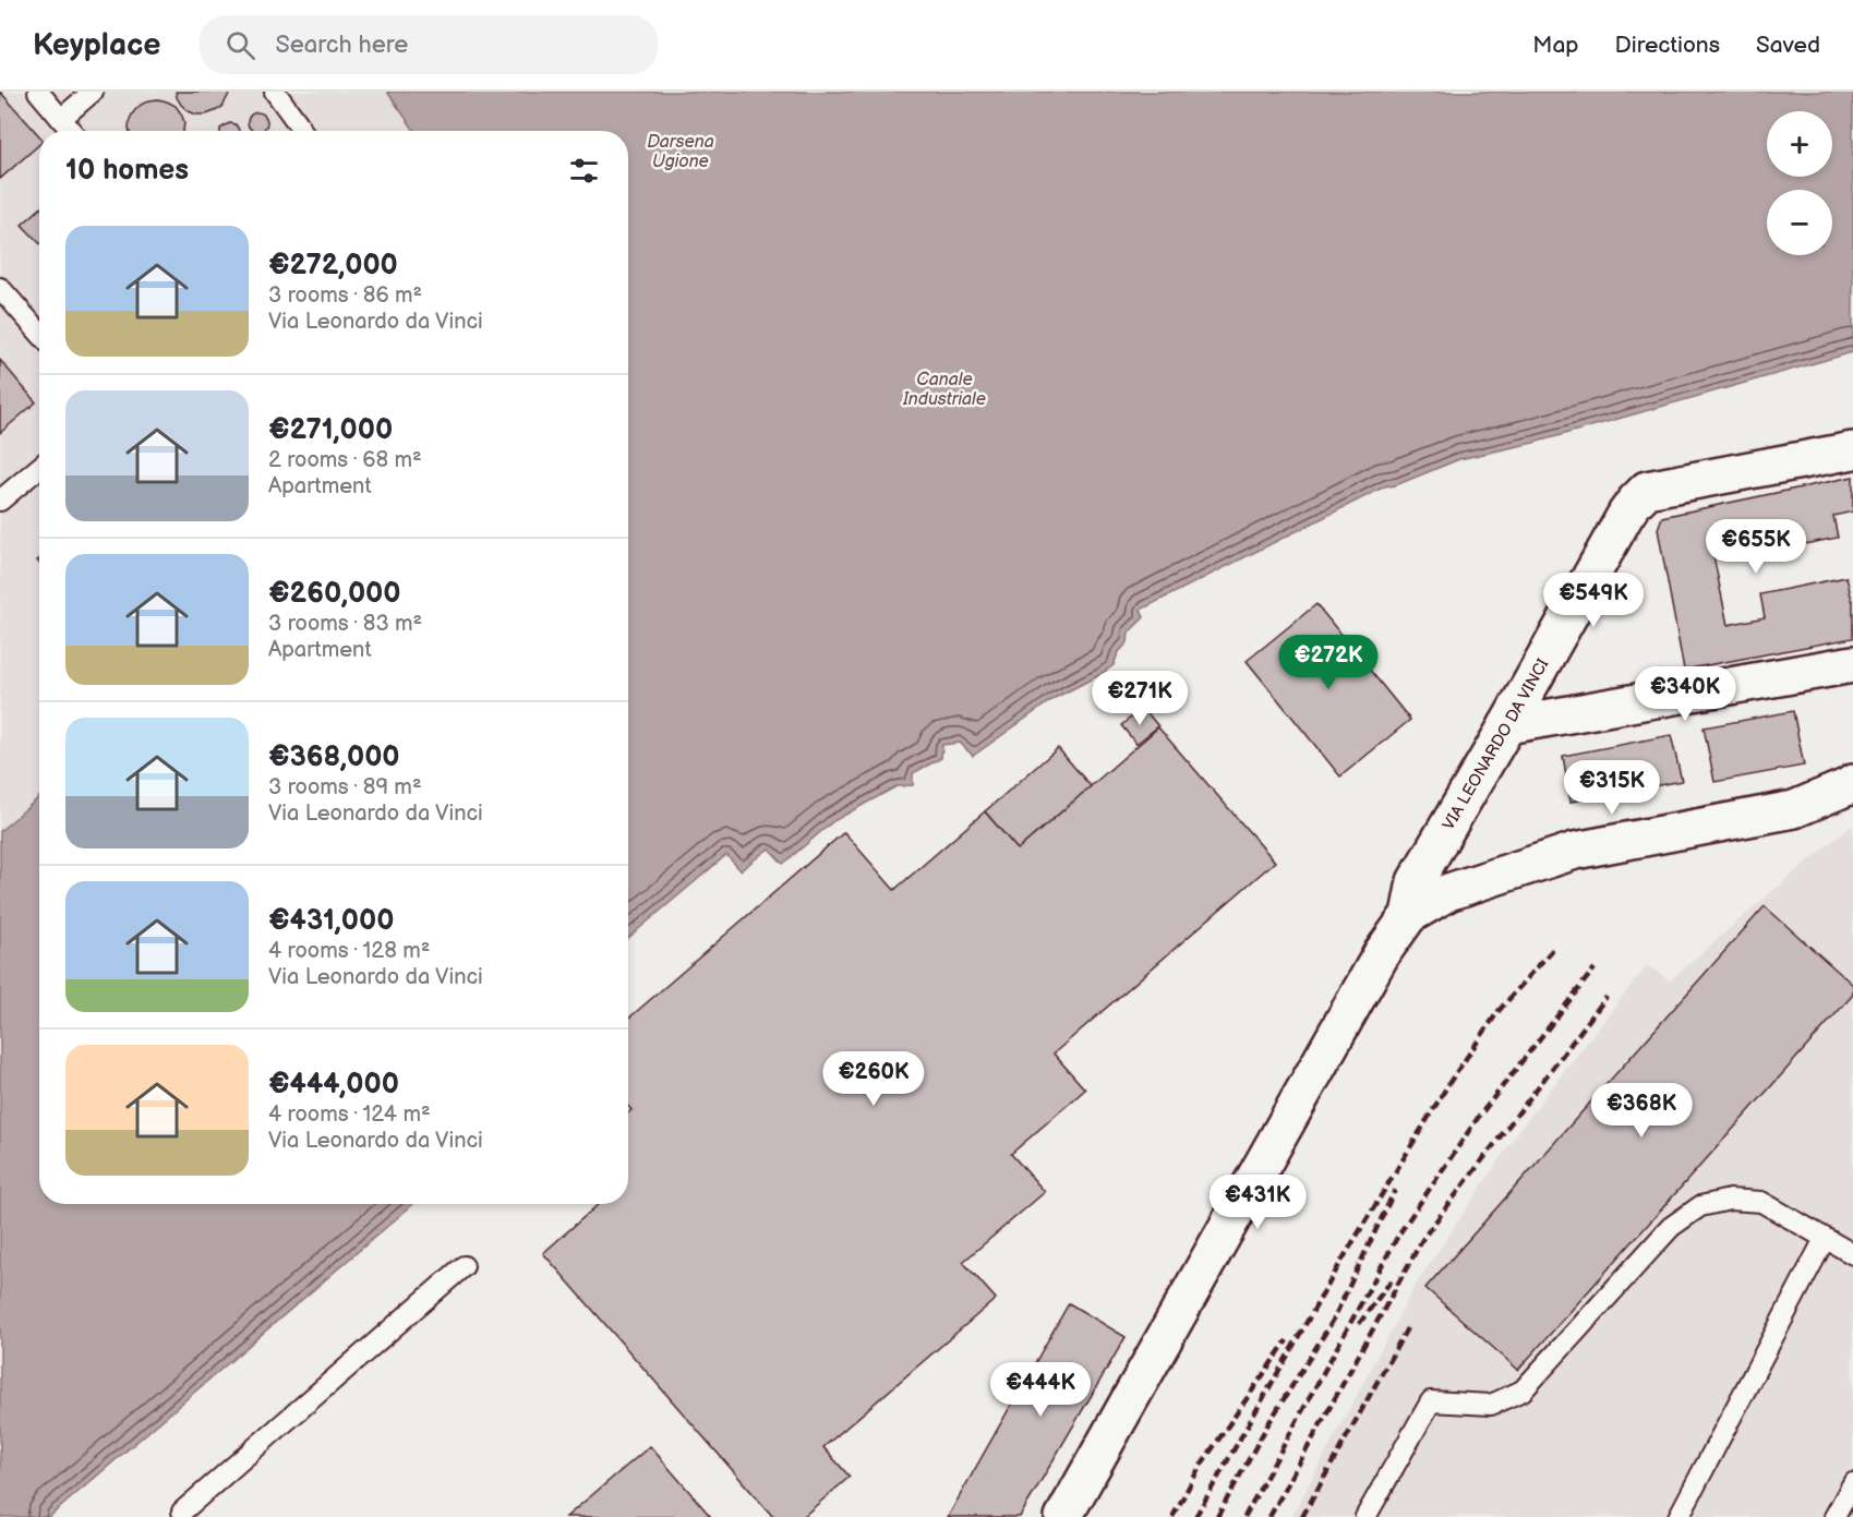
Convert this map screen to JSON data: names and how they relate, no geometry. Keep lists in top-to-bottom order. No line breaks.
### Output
{"streets":{"street":["VIA LEONARDO DA VINCI"]},"water":["Darsena Ugione","Canale Industriale"],"page":{"header":"Keyplace","search":"Search here","nav":["Map","Directions","Saved"],"map_buttons":["+","−"],"heading":"10 homes","list":[{"name":"€272,000","note":"3 rooms · 86 m² · Via Leonardo da Vinci"},{"name":"€271,000","note":"2 rooms · 68 m² · Apartment"},{"name":"€260,000","note":"3 rooms · 83 m² · Apartment"},{"name":"€368,000","note":"3 rooms · 89 m² · Via Leonardo da Vinci"},{"name":"€431,000","note":"4 rooms · 128 m² · Via Leonardo da Vinci"},{"name":"€444,000","note":"4 rooms · 124 m² · Via Leonardo da Vinci"}],"price":["€655K","€549K","€272K","€340K","€271K","€315K","€260K","€368K","€431K","€444K"]}}
